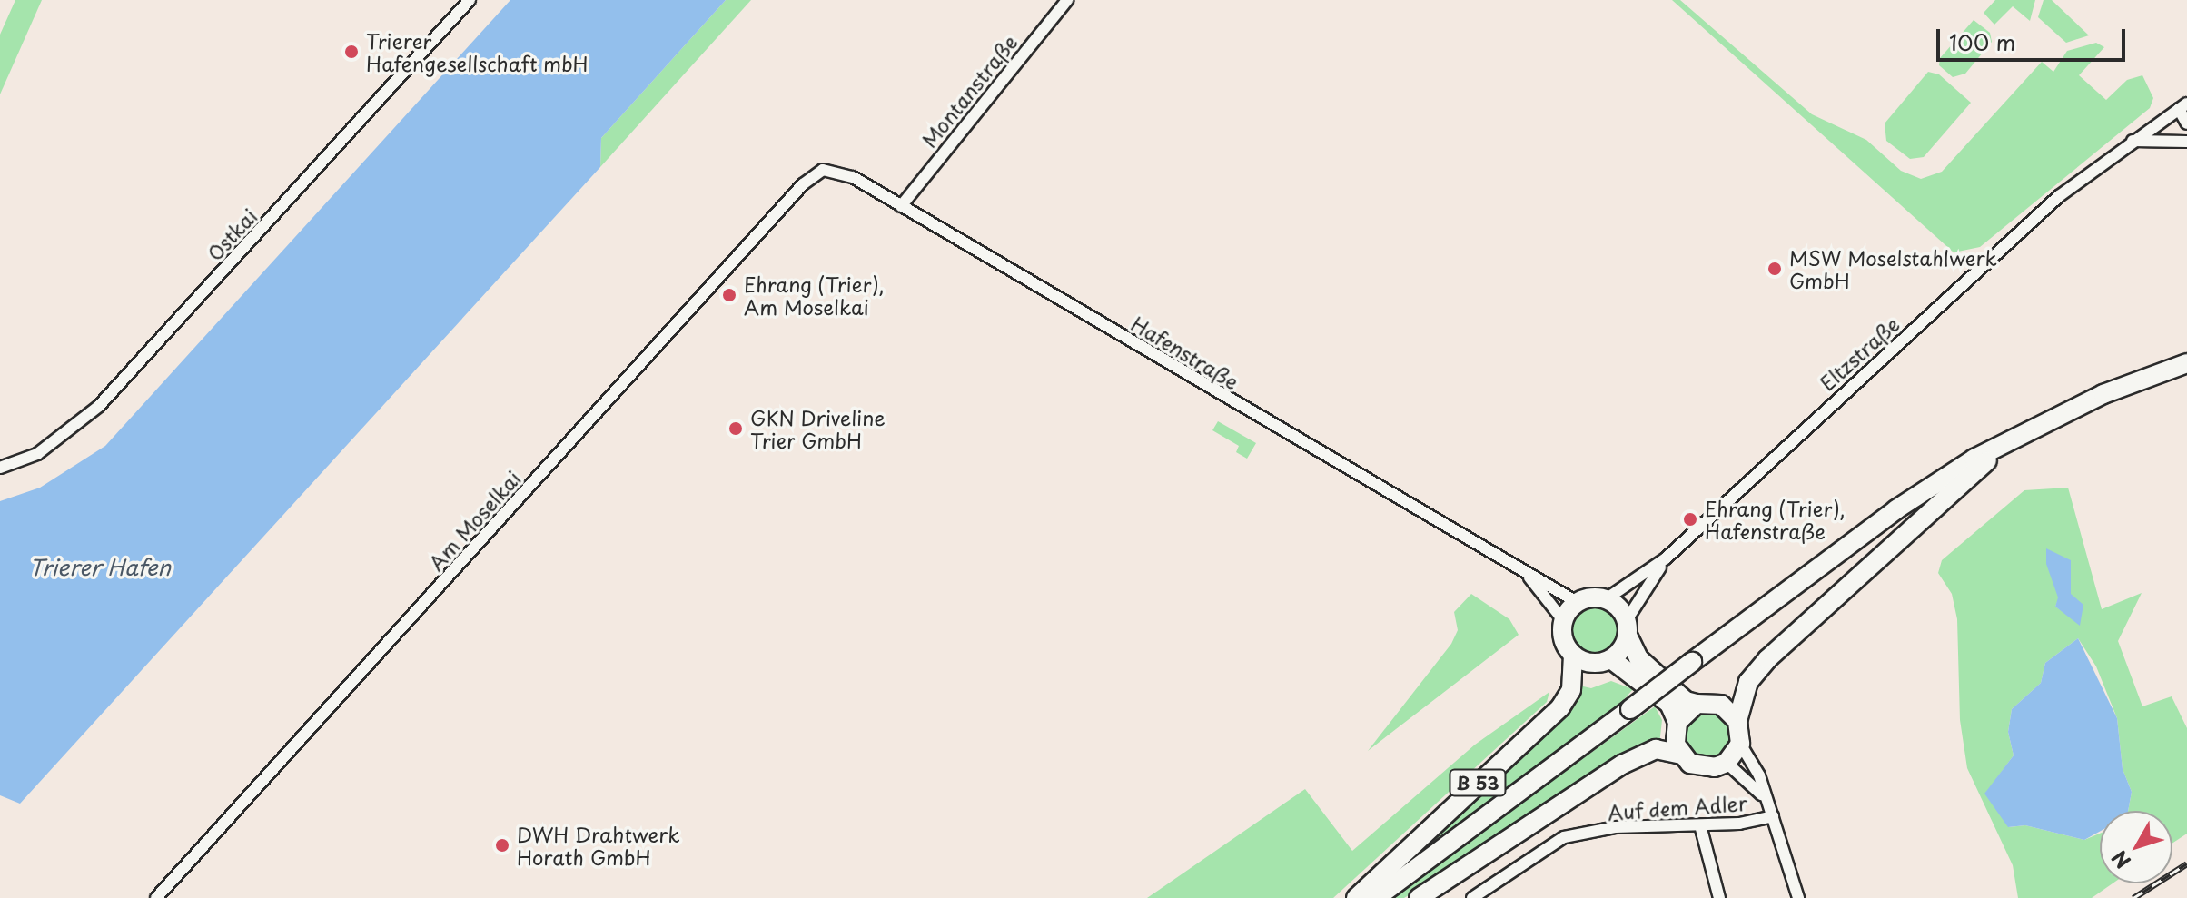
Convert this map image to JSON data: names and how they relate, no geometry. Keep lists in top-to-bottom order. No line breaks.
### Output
{"streets":{"main road":["B 53"],"street":["Montanstraße","Ostkai","Hafenstraße","Eltzstraße","Am Moselkai","Auf dem Adler"]},"crossings":[["Montanstraße","Hafenstraße"],["Hafenstraße","Eltzstraße"],["Hafenstraße","Am Moselkai"],["Hafenstraße","B 53"],["Eltzstraße","B 53"]],"water":["Trierer Hafen"],"places":["Trierer Hafengesellschaft mbH","MSW Moselstahlwerk GmbH","Ehrang (Trier), Am Moselkai","GKN Driveline Trier GmbH","Ehrang (Trier), Hafenstraße","DWH Drahtwerk Horath GmbH"],"scale_bar":"100 m","north":"bottom left"}
